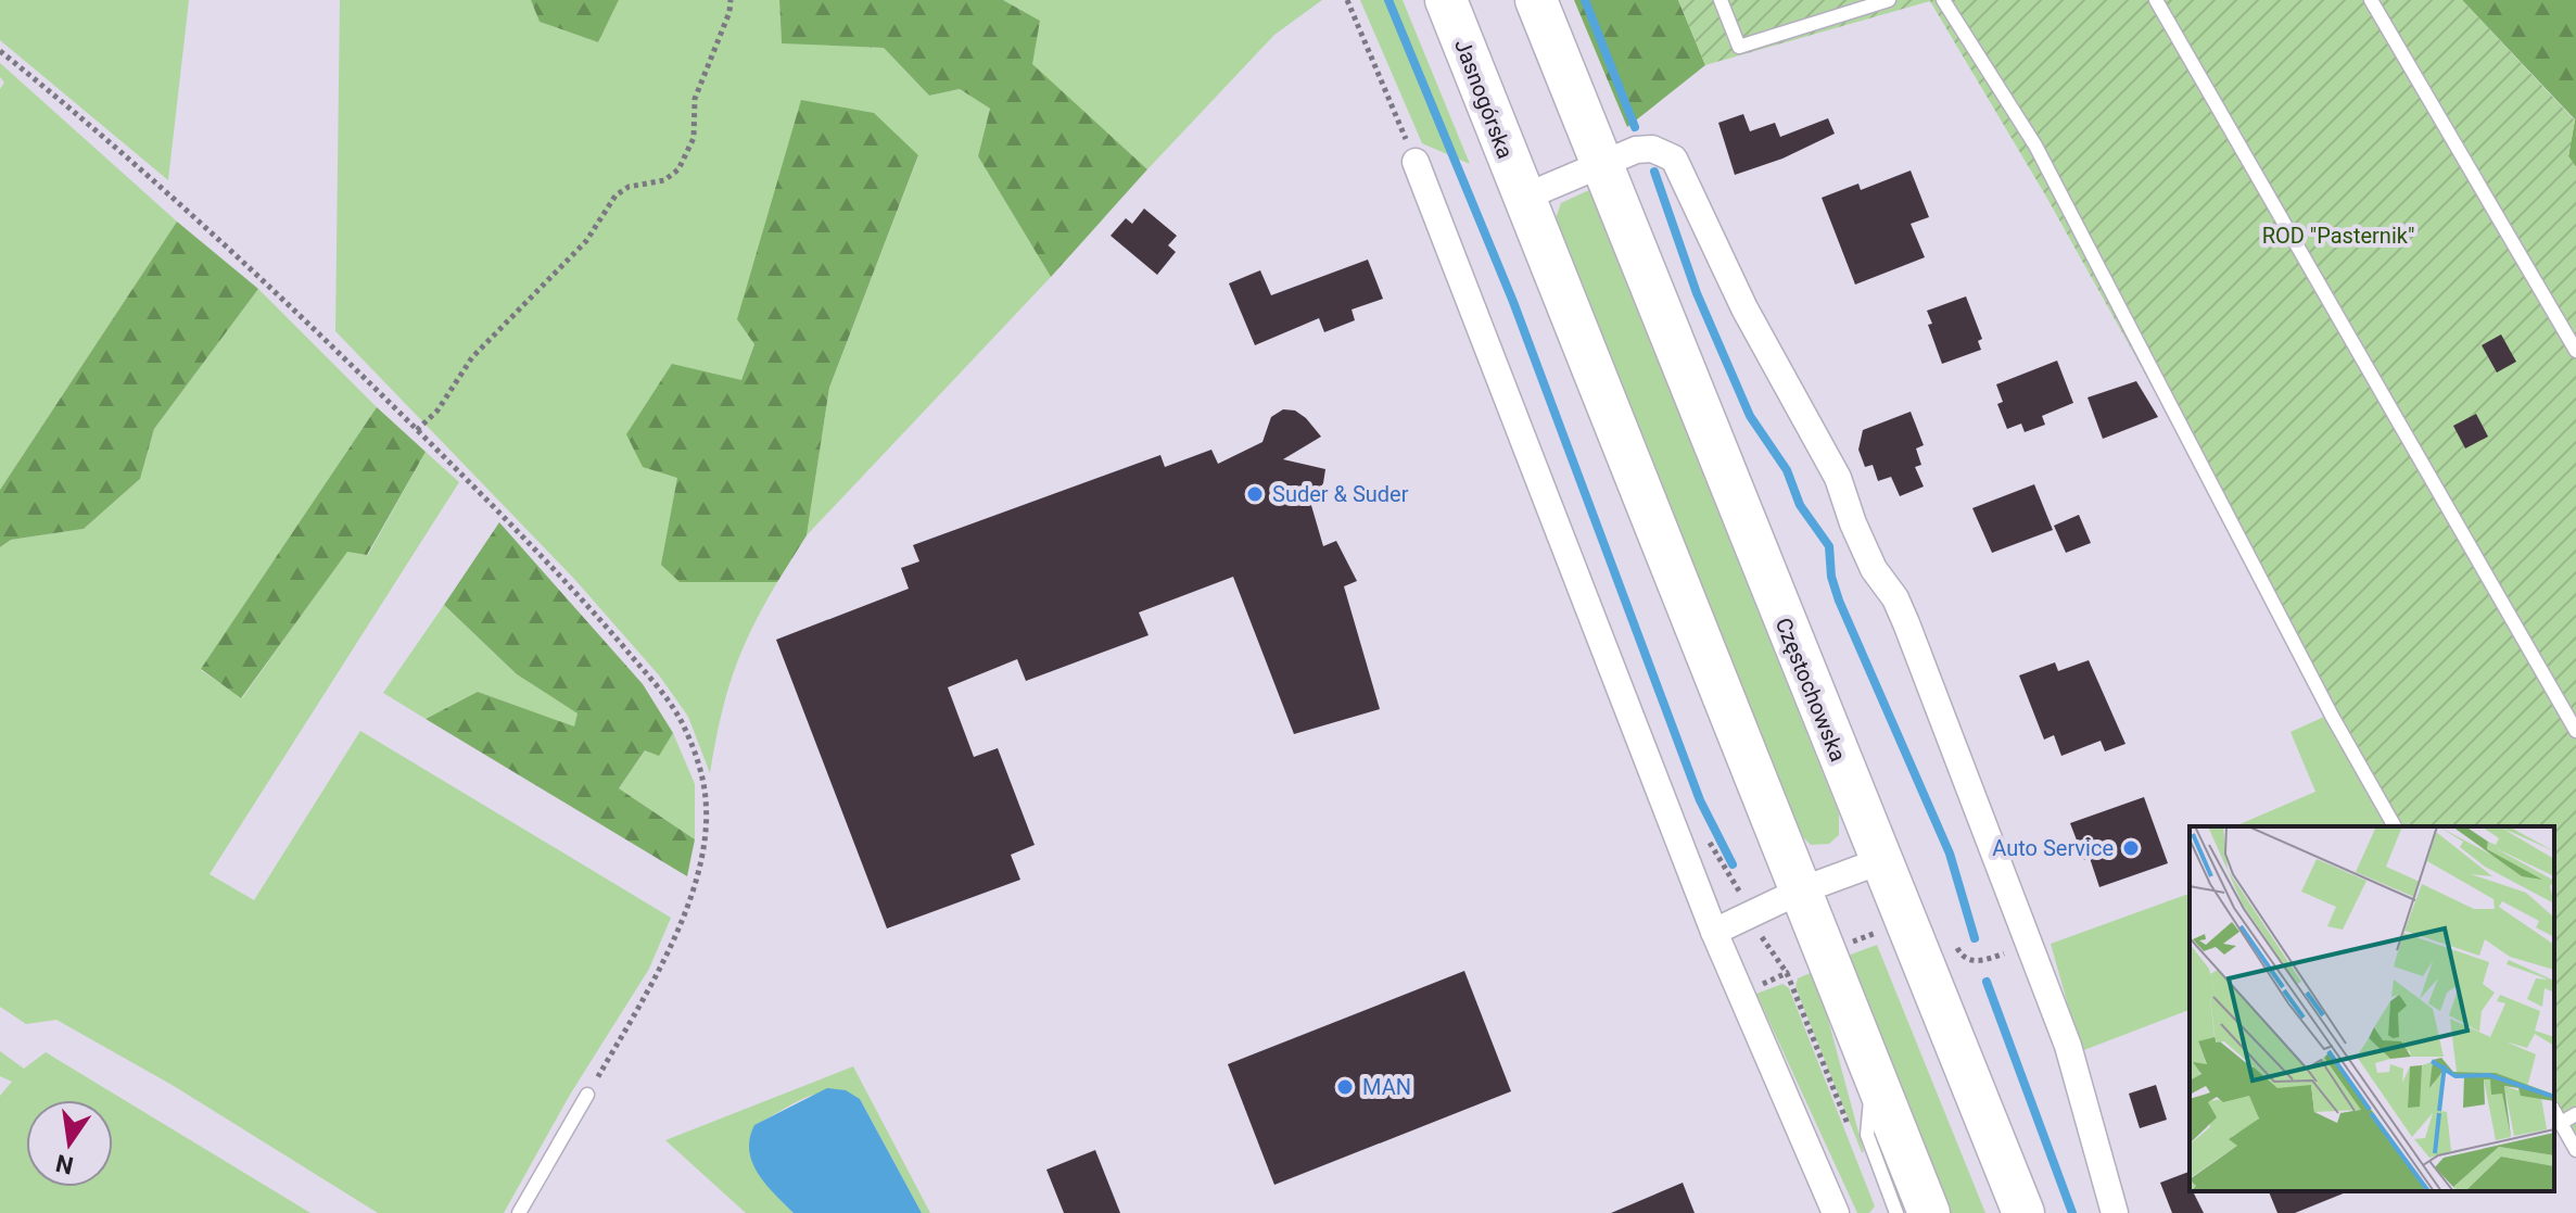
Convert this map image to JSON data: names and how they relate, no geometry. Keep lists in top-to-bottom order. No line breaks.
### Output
{"streets":{"main road":["Jasnogórska","Częstochowska"]},"parks":["ROD \"Pasternik\""],"places":["Suder & Suder","Auto Service","MAN"],"north":"bottom"}
